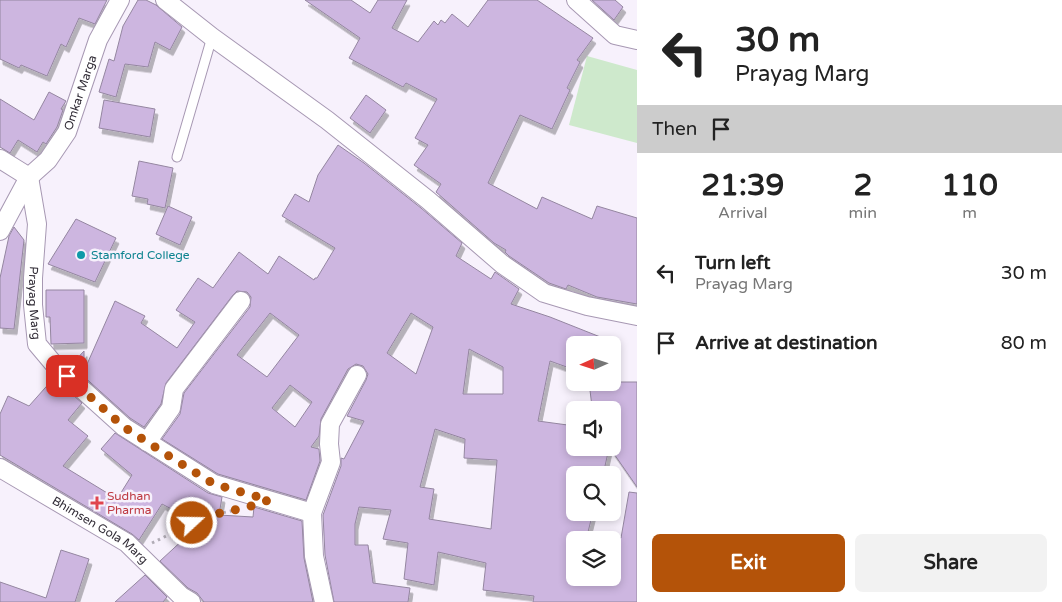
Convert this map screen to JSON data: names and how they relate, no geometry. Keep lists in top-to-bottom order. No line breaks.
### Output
{"streets":{"street":["Omkar Marga","Prayag Marg","Bhimsen Gola Marg"]},"crossings":[["Omkar Marga","Prayag Marg"]],"places":{"other":["Stamford College"],"health":["Sudhan Pharma"]},"north":"left","page":{"turn":["30 m","Prayag Marg"],"then":"Then","eta":["21:39","Arrival","2","min","110","m"],"list":[{"name":"Turn left","note":"Prayag Marg","value":"30 m"},{"name":"Arrive at destination","value":"80 m"}],"buttons":["Exit","Share"]}}
